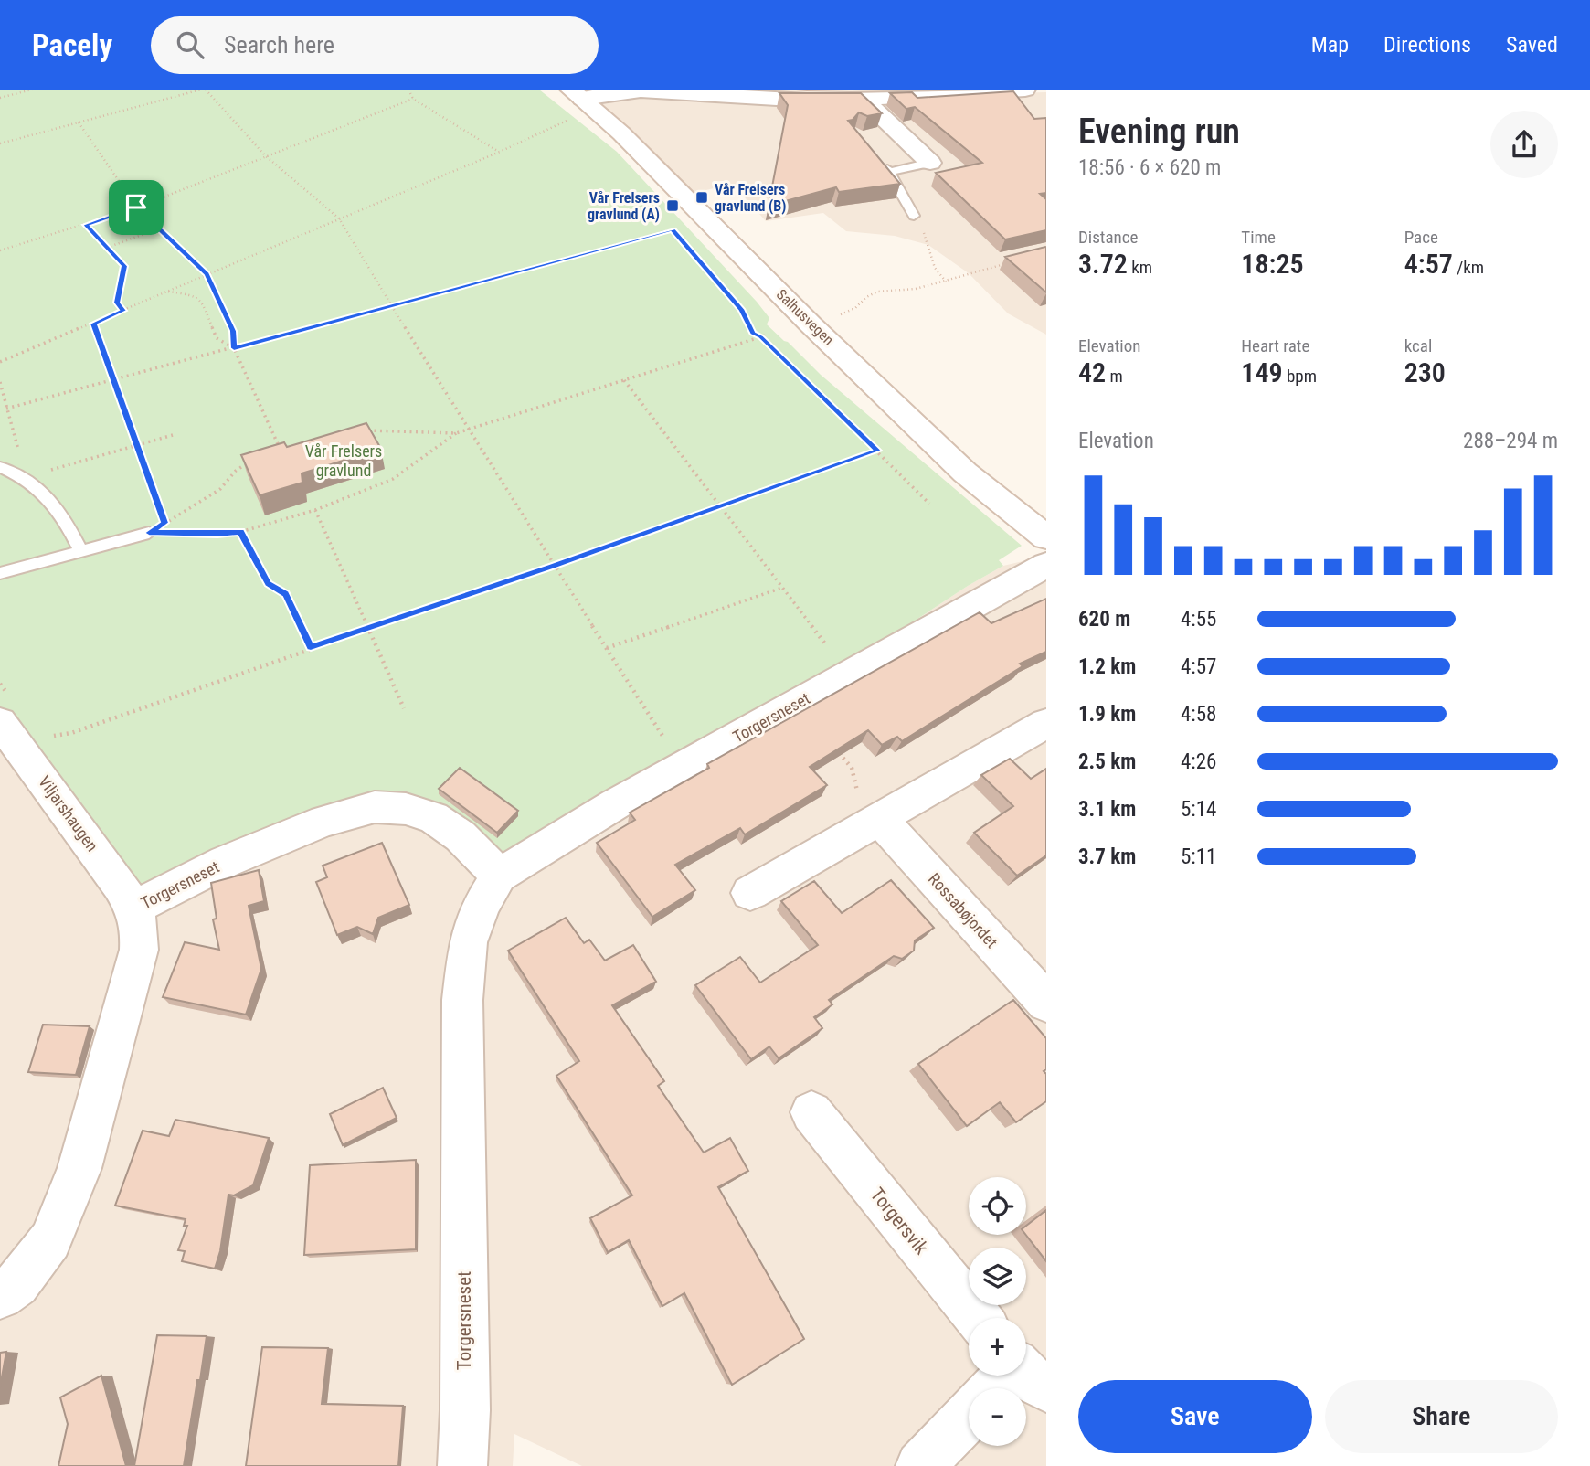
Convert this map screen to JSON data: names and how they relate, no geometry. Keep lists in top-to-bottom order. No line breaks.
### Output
{"streets":{"street":["Salhusvegen","Torgersneset","Viljarshaugen","Rossabøjordet","Torgersvik"]},"crossings":[["Torgersneset","Viljarshaugen"]],"parks":["Vår Frelsers gravlund"],"places":{"transit":["Vår Frelsers gravlund (B)","Vår Frelsers gravlund (A)"]},"page":{"header":"Pacely","search":"Search here","nav":["Map","Directions","Saved"],"heading":["Evening run","18:56 · 6 × 620 m"],"stats":[["Distance","3.72 km"],["Time","18:25"],["Pace","4:57 /km"],["Elevation","42 m"],["Heart rate","149 bpm"],["kcal","230"]],"chart":["Elevation","288–294 m"],"list":[{"name":"620 m","note":"4:55"},{"name":"1.2 km","note":"4:57"},{"name":"1.9 km","note":"4:58"},{"name":"2.5 km","note":"4:26"},{"name":"3.1 km","note":"5:14"},{"name":"3.7 km","note":"5:11"}],"map_buttons":["+","−"],"buttons":["Save","Share"]}}
